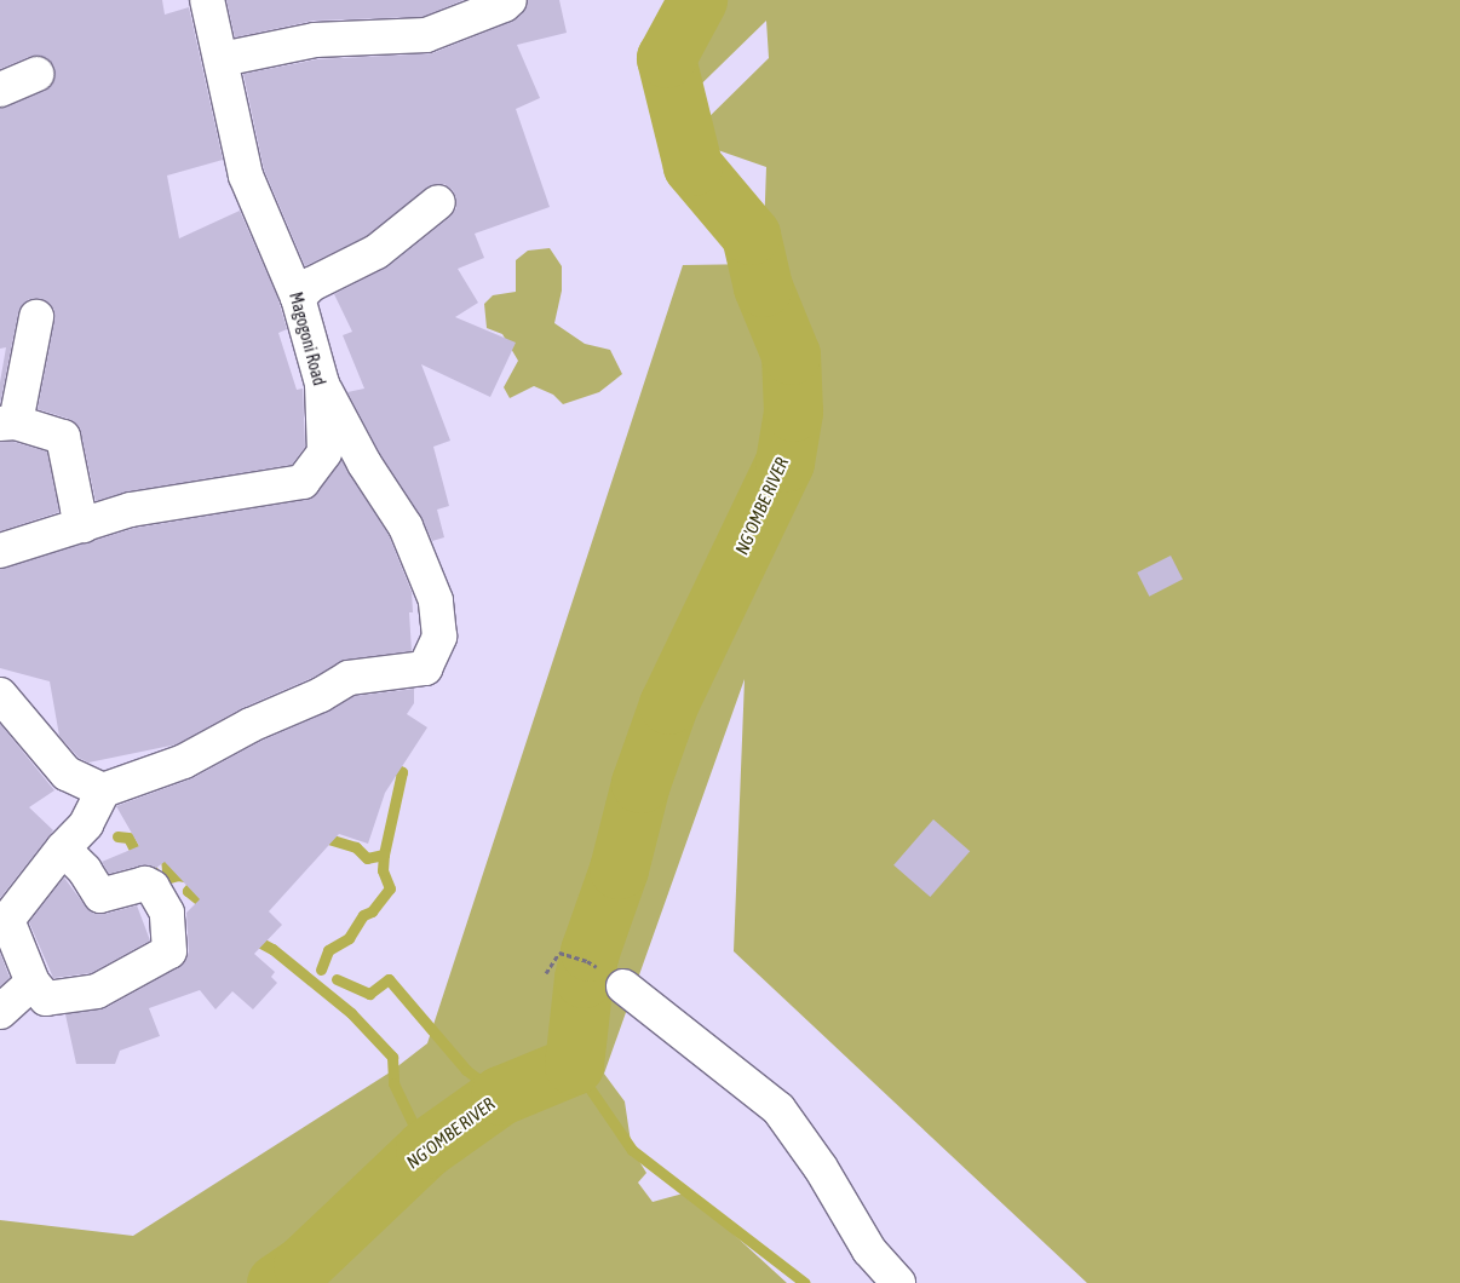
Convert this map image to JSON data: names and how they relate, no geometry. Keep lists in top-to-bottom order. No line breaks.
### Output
{"streets":{"street":["Magogoni Road"]},"water":["NG'OMBE RIVER"]}
